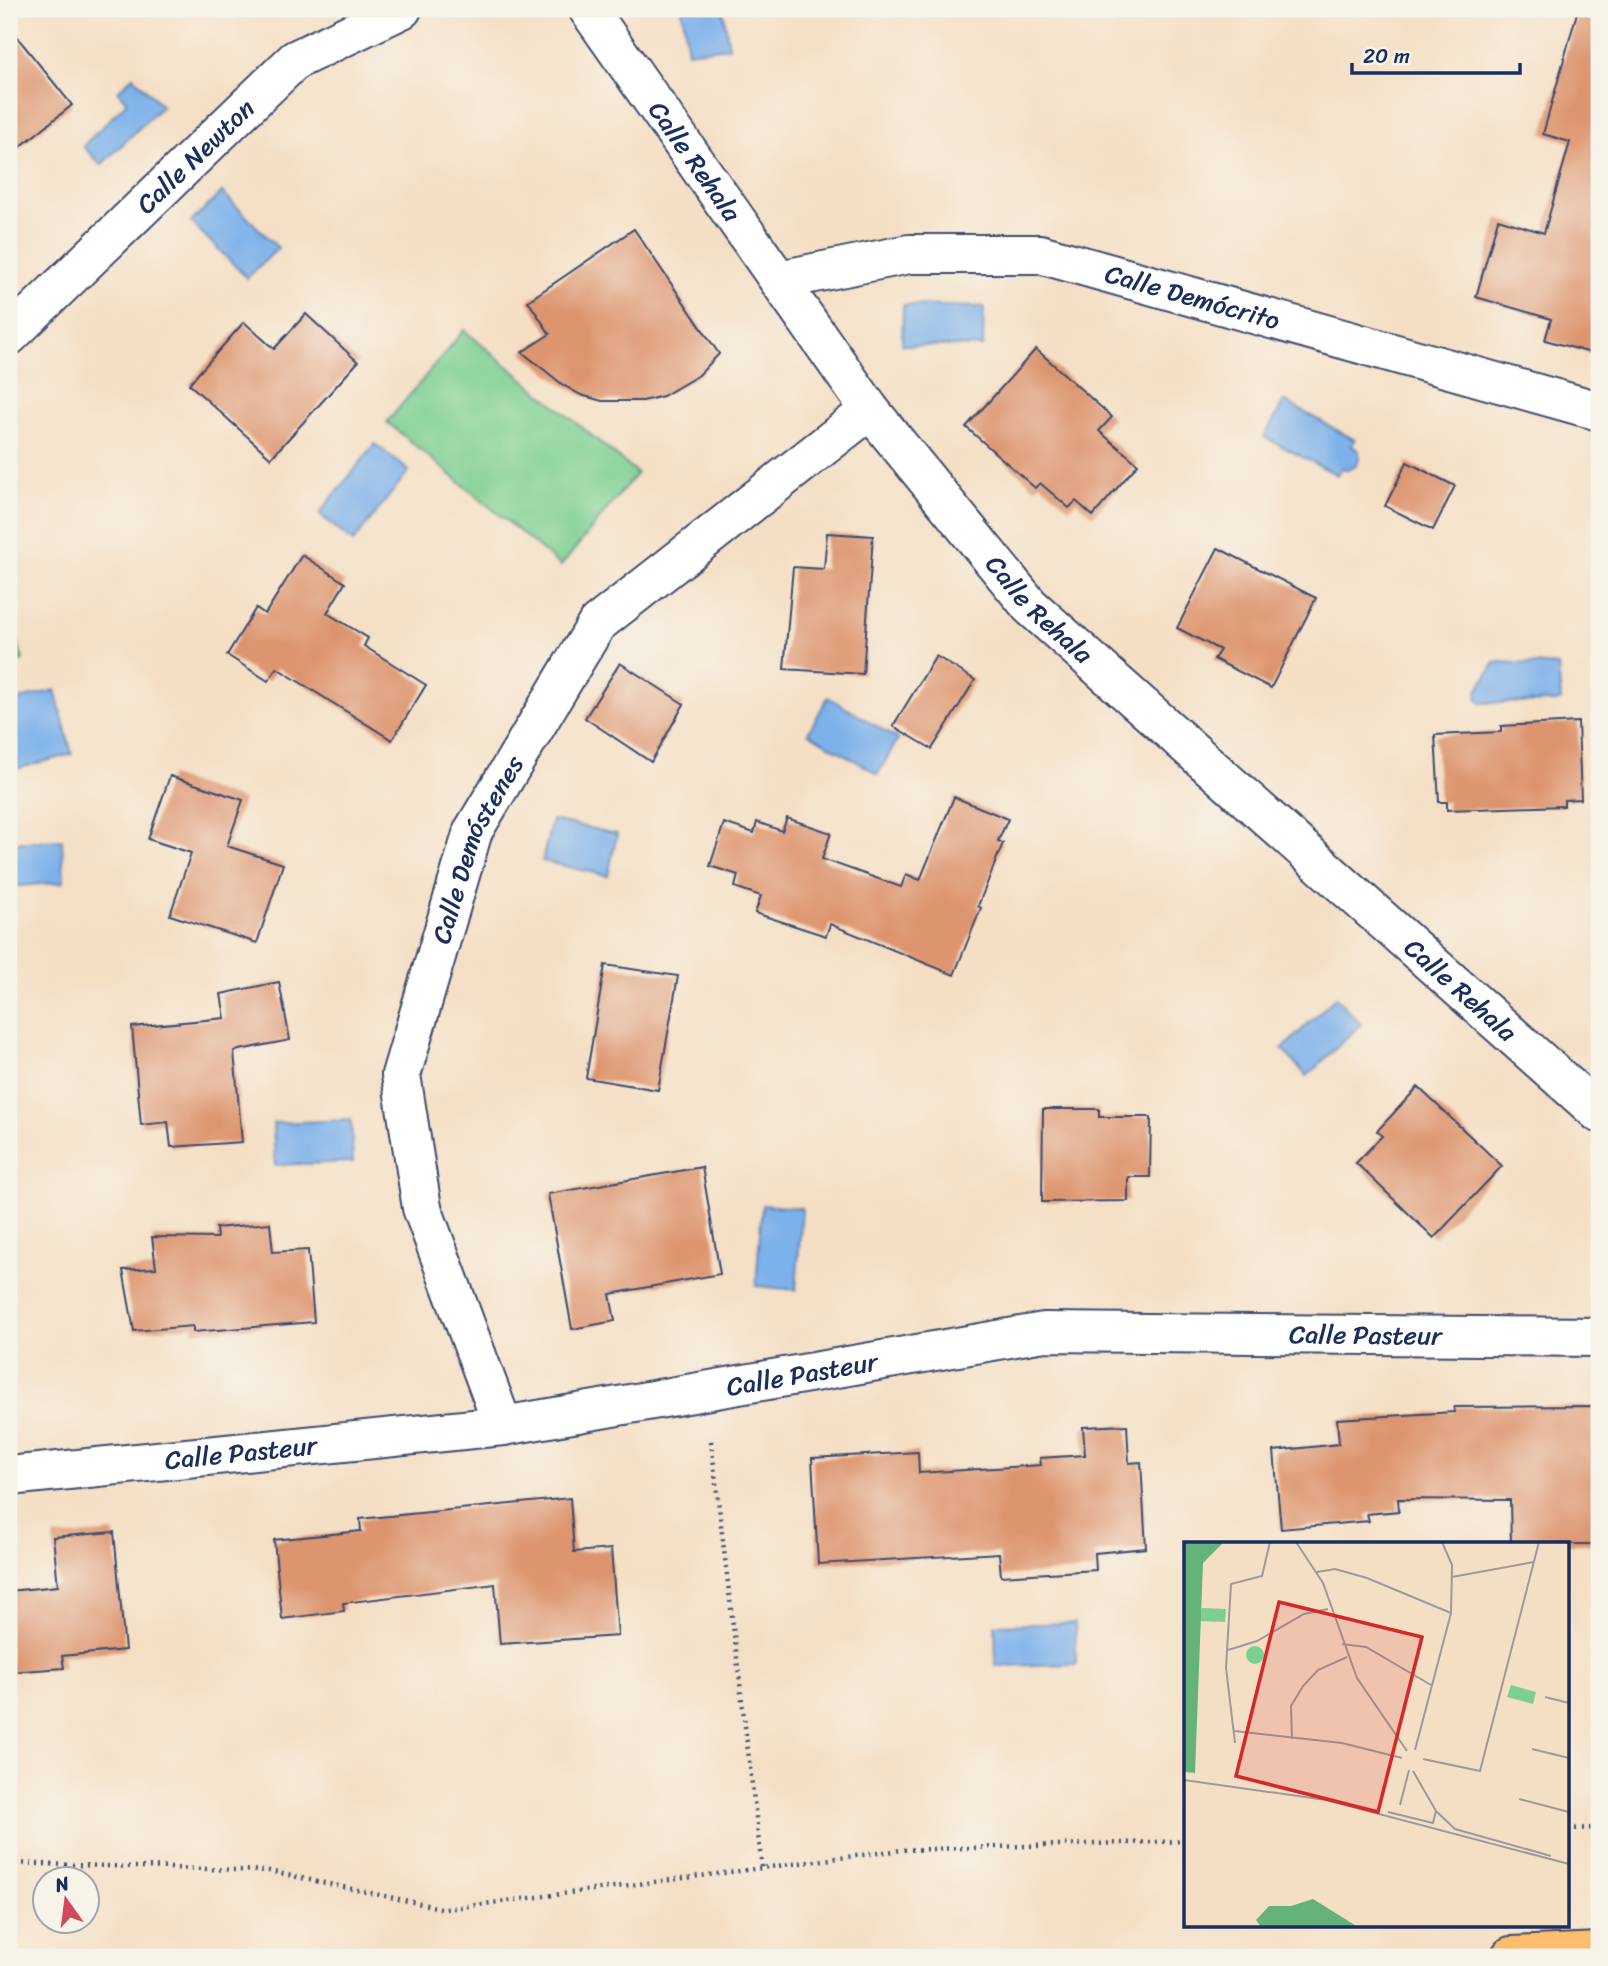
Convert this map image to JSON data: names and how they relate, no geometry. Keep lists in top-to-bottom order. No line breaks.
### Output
{"streets":{"street":["Calle Newton","Calle Rehala","Calle Demócrito","Calle Demóstenes","Calle Pasteur"]},"crossings":[["Calle Rehala","Calle Demócrito"],["Calle Rehala","Calle Demóstenes"],["Calle Demóstenes","Calle Pasteur"]],"scale_bar":"20 m","north":"top"}
